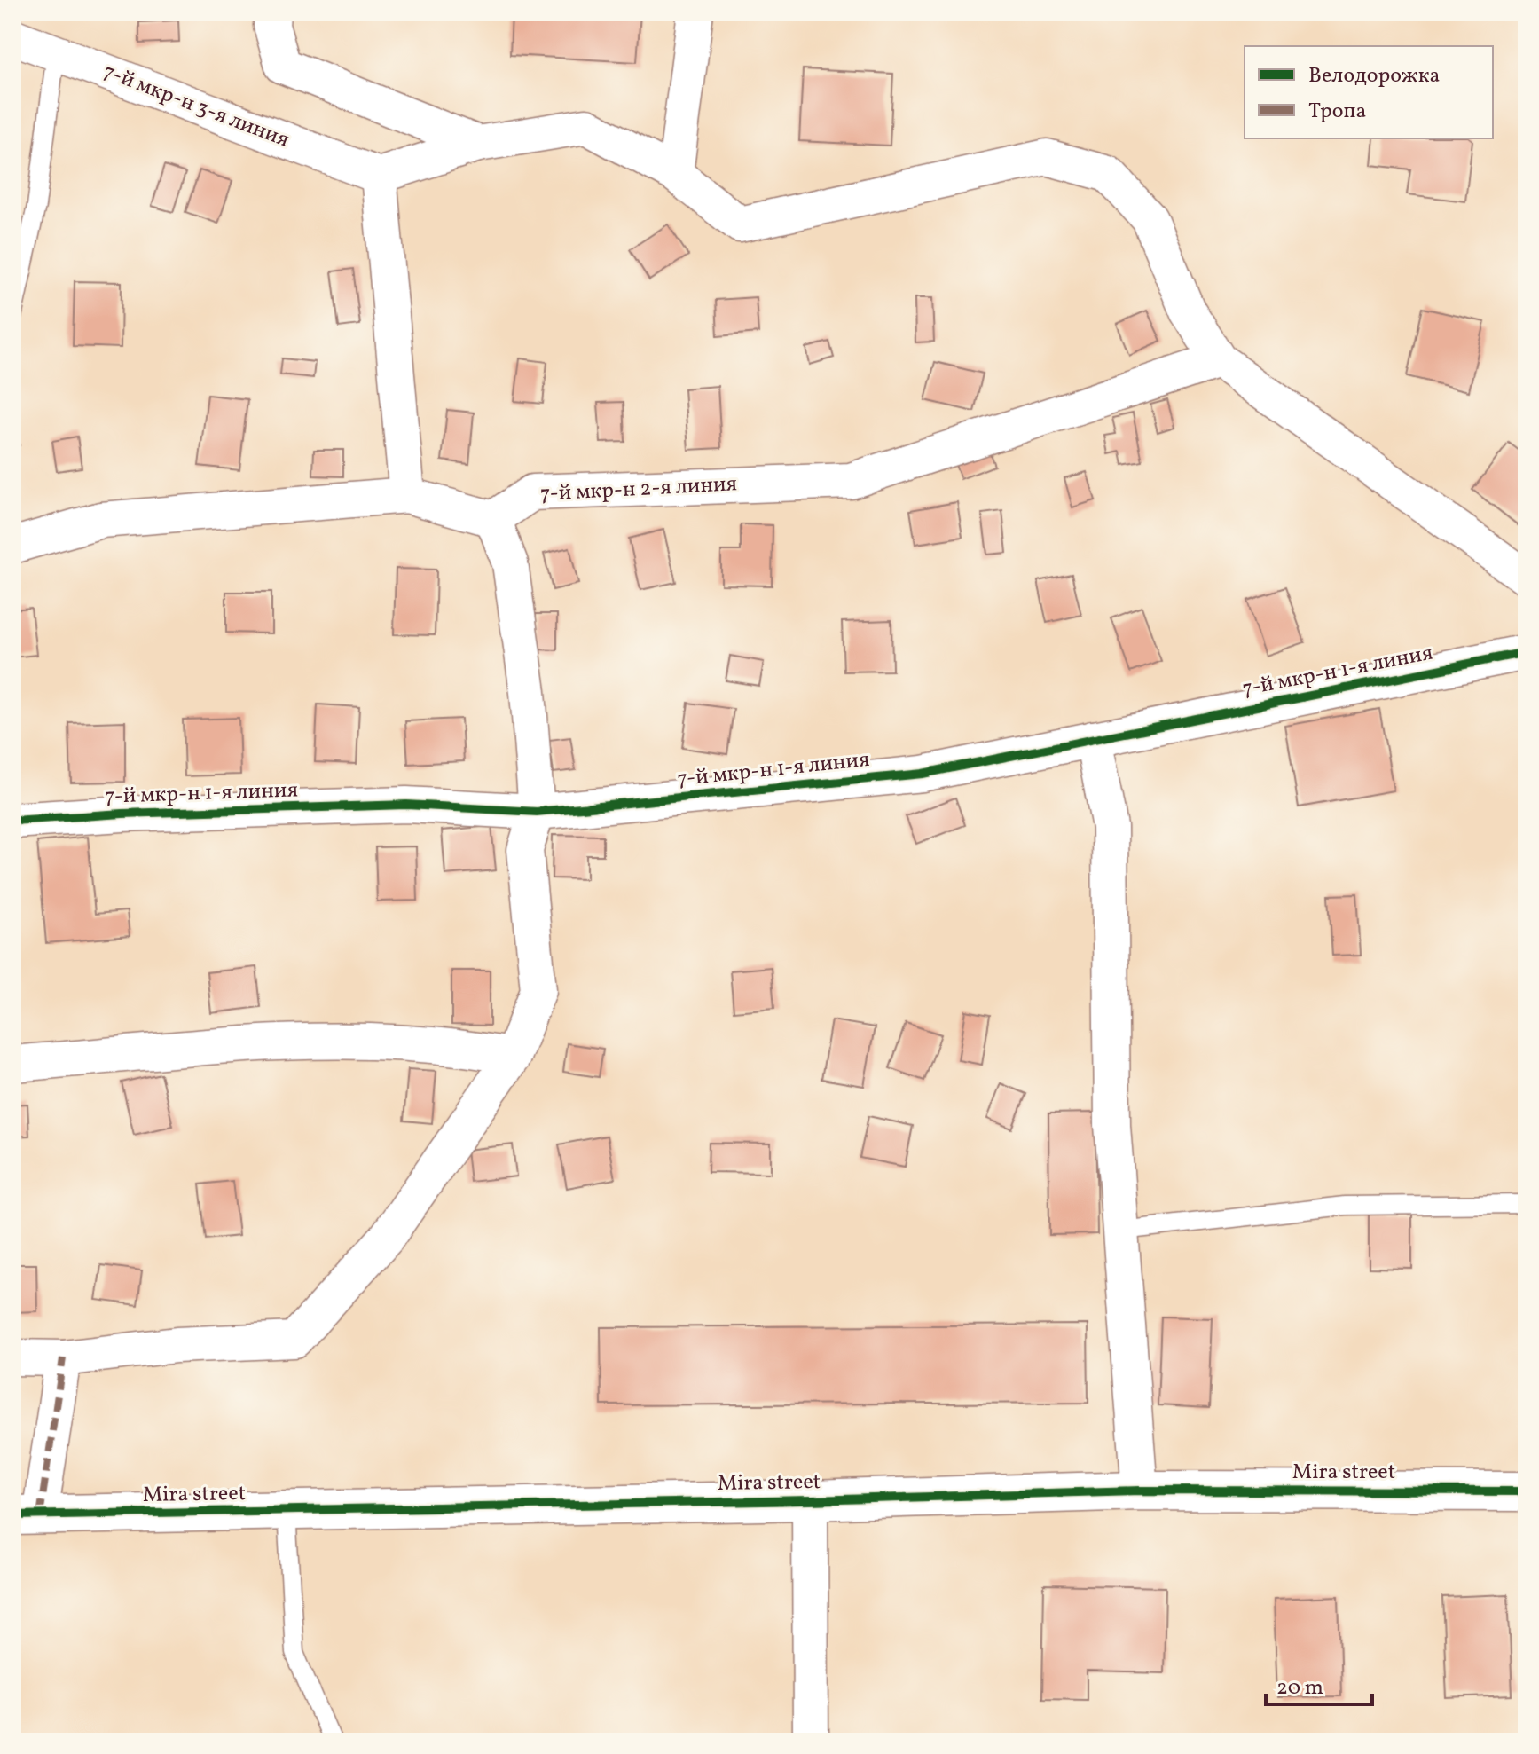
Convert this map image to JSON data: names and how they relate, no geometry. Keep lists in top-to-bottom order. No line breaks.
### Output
{"streets":{"street":["7-й мкр-н 3-я линия","7-й мкр-н 2-я линия","7-й мкр-н 1-я линия","Mira street"]},"legend":["Велодорожка","Тропа"],"scale_bar":"20 m"}
